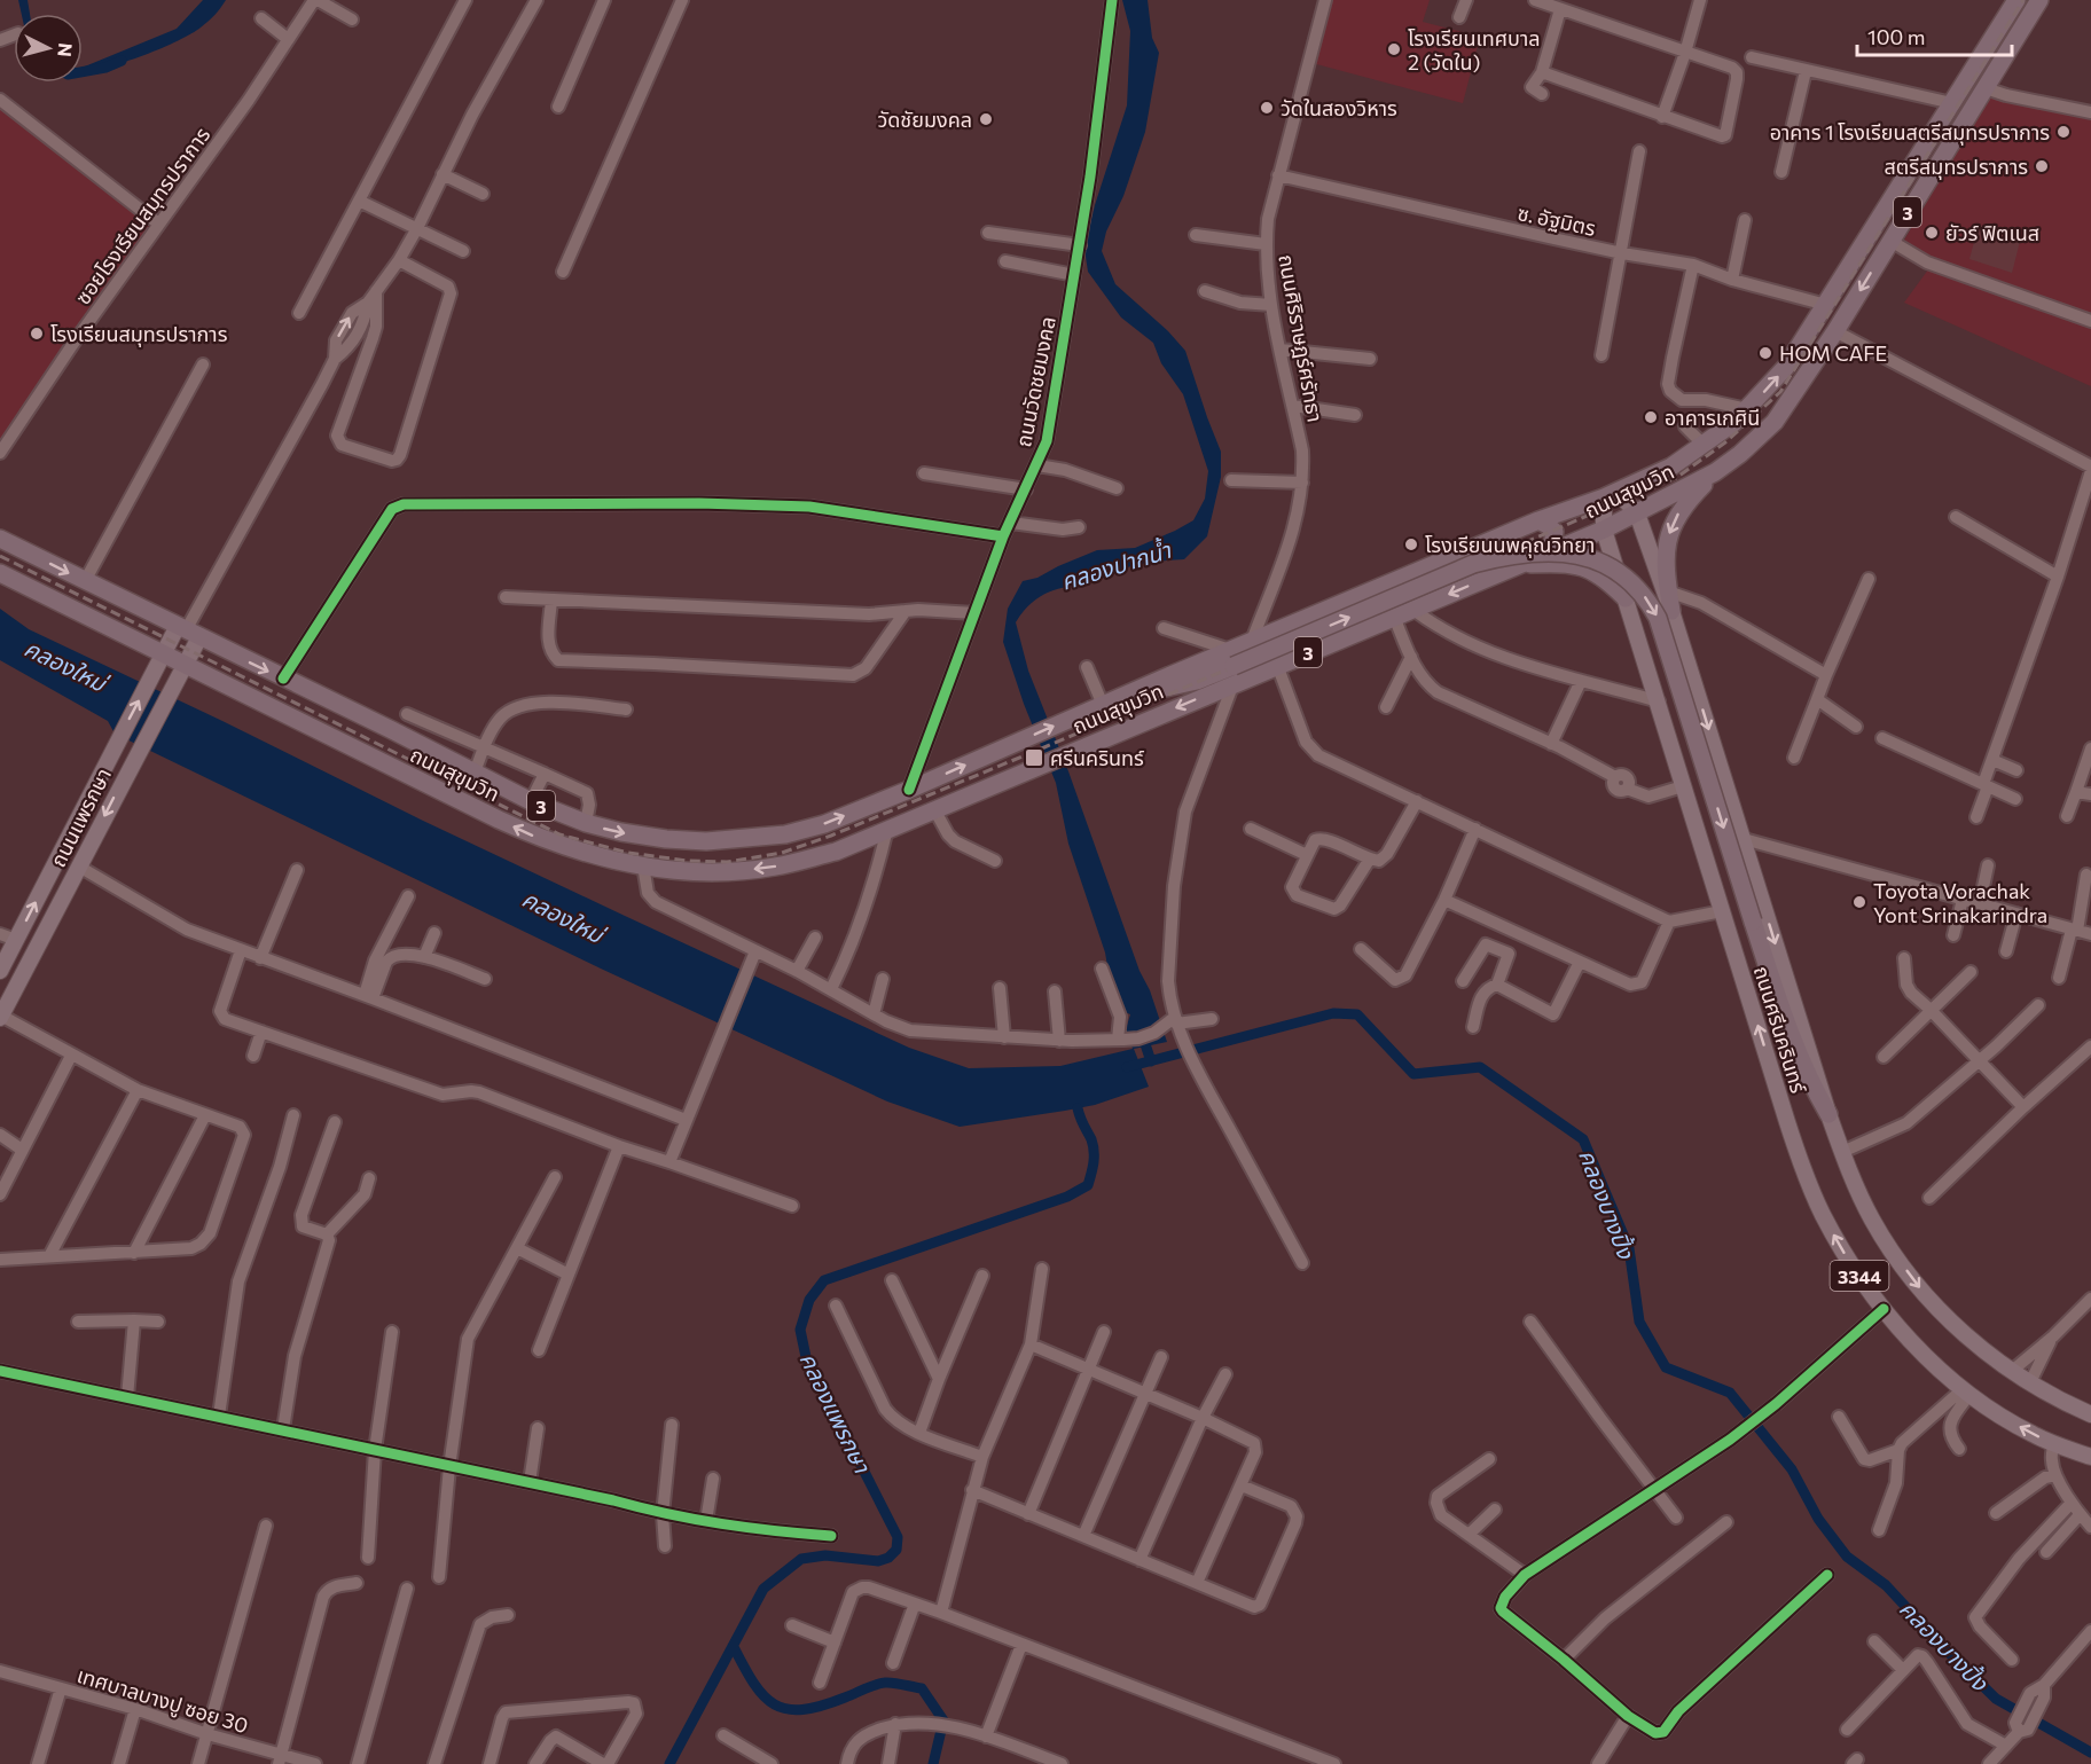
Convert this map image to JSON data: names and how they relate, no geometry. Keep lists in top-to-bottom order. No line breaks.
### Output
{"streets":{"highway":["3","ถนนสุขุมวิท"],"main road":["ถนนแพรกษา","ถนนศรีนครินทร์","3344"],"street":["ซอยโรงเรียนสมุทรปราการ","ซ. อัฐมิตร","ถนนศิริราษฎร์ศรัทธา","ถนนวัดชยมงคล","เทศบาลบางปู ซอย 30"]},"crossings":[["ซ. อัฐมิตร","ถนนศิริราษฎร์ศรัทธา"],["ซ. อัฐมิตร","ถนนสุขุมวิท"],["ถนนศิริราษฎร์ศรัทธา","ถนนสุขุมวิท"],["ถนนวัดชยมงคล","ถนนสุขุมวิท"],["ถนนสุขุมวิท","ถนนแพรกษา"],["ถนนสุขุมวิท","ถนนศรีนครินทร์"]],"water":["คลองปากน้ำ","คลองใหม่","คลองบางปิ้ง","คลองแพรกษา"],"places":{"other":["โรงเรียนเทศบาล 2 (วัดใน)","วัดในสองวิหาร","วัดชัยมงคล","อาคาร 1 โรงเรียนสตรีสมุทรปราการ","สตรีสมุทรปราการ","ยัวร์ ฟิตเนส","โรงเรียนสมุทรปราการ","HOM CAFE","อาคารเกศินี","โรงเรียนนพคุณวิทยา","Toyota Vorachak Yont Srinakarindra"],"transit":["ศรีนครินทร์"]},"scale_bar":"100 m","north":"right"}
